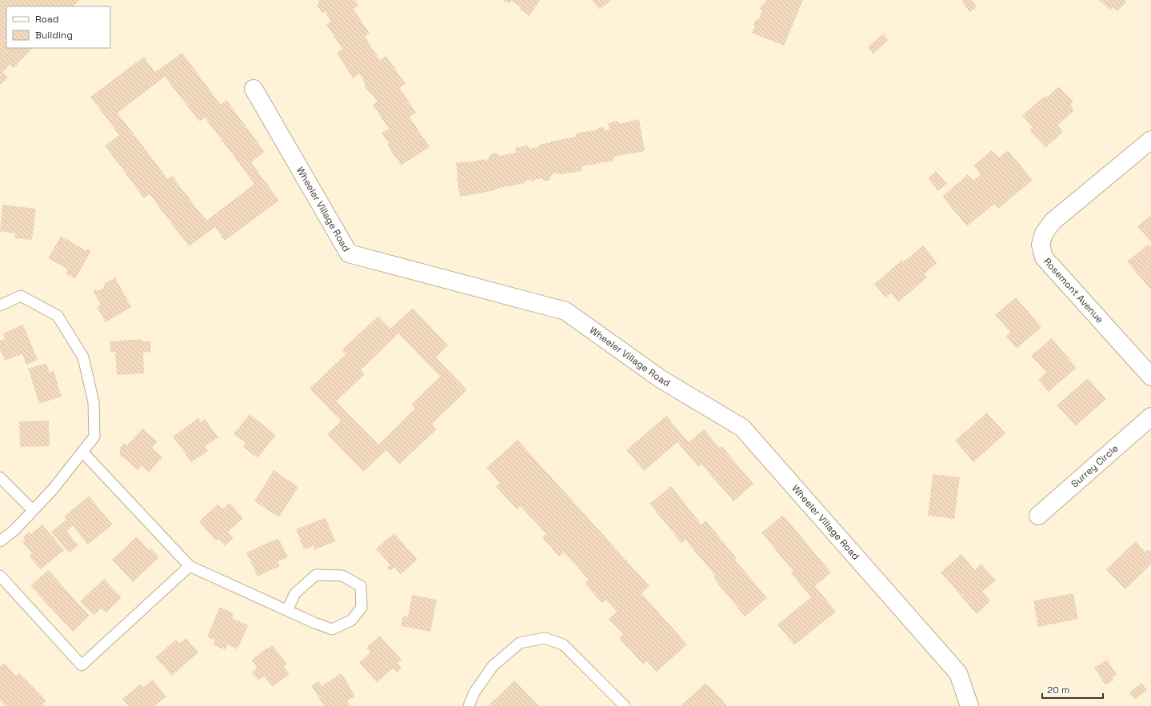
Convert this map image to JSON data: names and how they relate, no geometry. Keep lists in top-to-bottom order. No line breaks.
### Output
{"streets":{"street":["Wheeler Village Road","Rosemont Avenue","Surrey Circle"]},"legend":["Road","Building"],"scale_bar":"20 m"}
